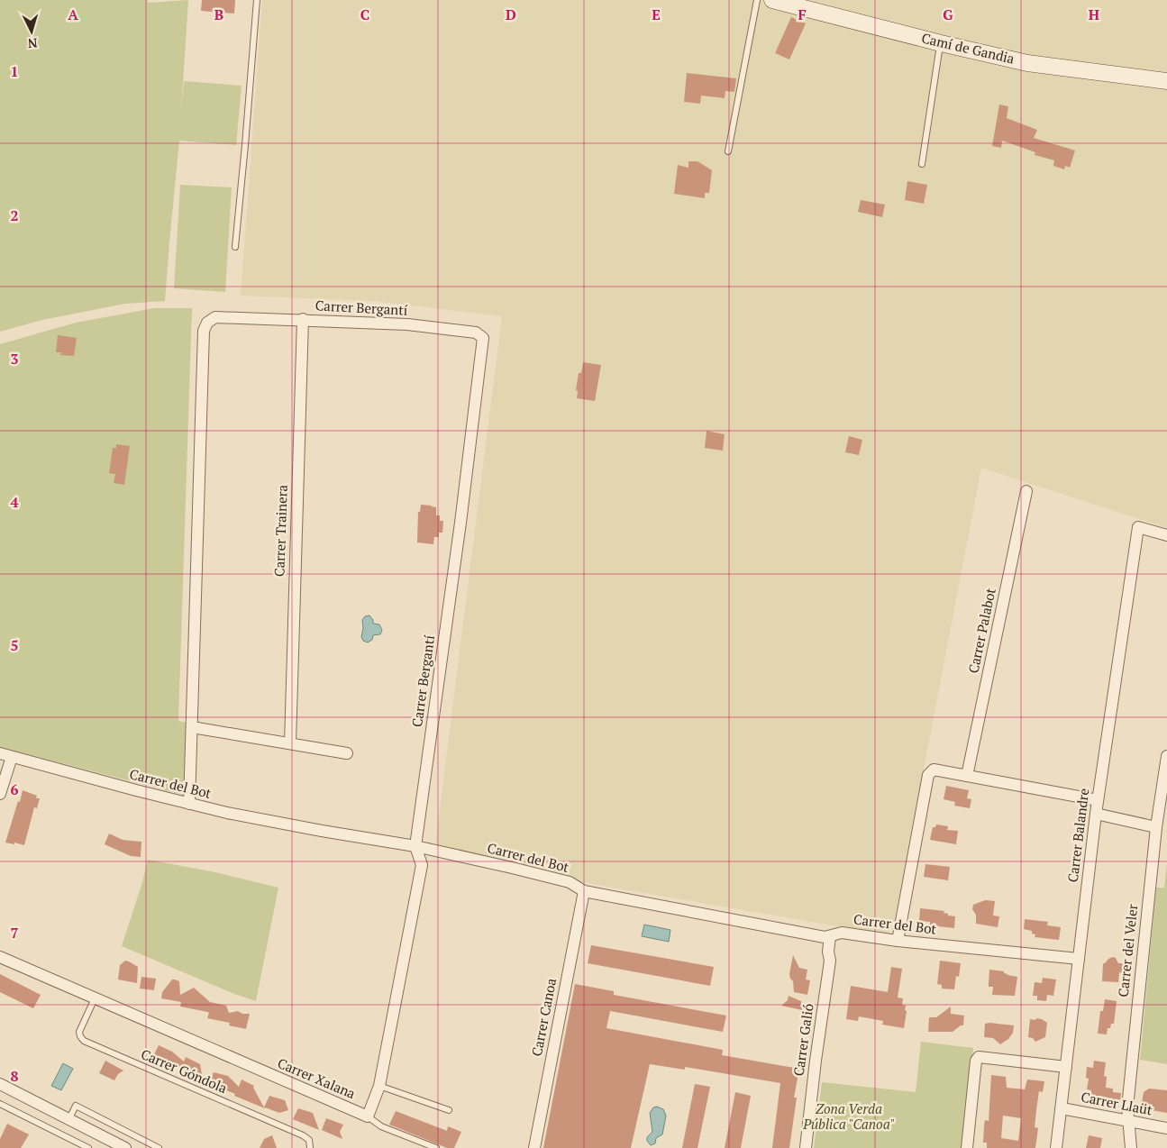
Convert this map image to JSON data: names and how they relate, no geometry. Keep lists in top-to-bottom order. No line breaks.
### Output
{"streets":{"main road":["Camí de Gandia"],"street":["Carrer Bergantí","Carrer Trainera","Carrer Palabot","Carrer del Bot","Carrer Balandre","Carrer del Veler","Carrer Canoa","Carrer Galió","Carrer Xalana","Carrer Llaüt"],"lane":["Carrer Góndola"]},"crossings":[["Carrer Bergantí","Carrer Trainera"],["Carrer Bergantí","Carrer del Bot"],["Carrer Bergantí","Carrer Xalana"],["Carrer del Bot","Carrer Balandre"],["Carrer del Bot","Carrer Canoa"],["Carrer del Bot","Carrer Galió"],["Carrer del Bot","Carrer Xalana"],["Carrer Balandre","Carrer Llaüt"],["Carrer del Veler","Carrer Llaüt"],["Carrer Góndola","Carrer Xalana"]],"parks":["Zona Verda Pública \"Canoa\""],"north":"bottom","grid":{"columns":["A","B","C","D","E","F","G","H"],"rows":["1","2","3","4","5","6","7","8"]}}
